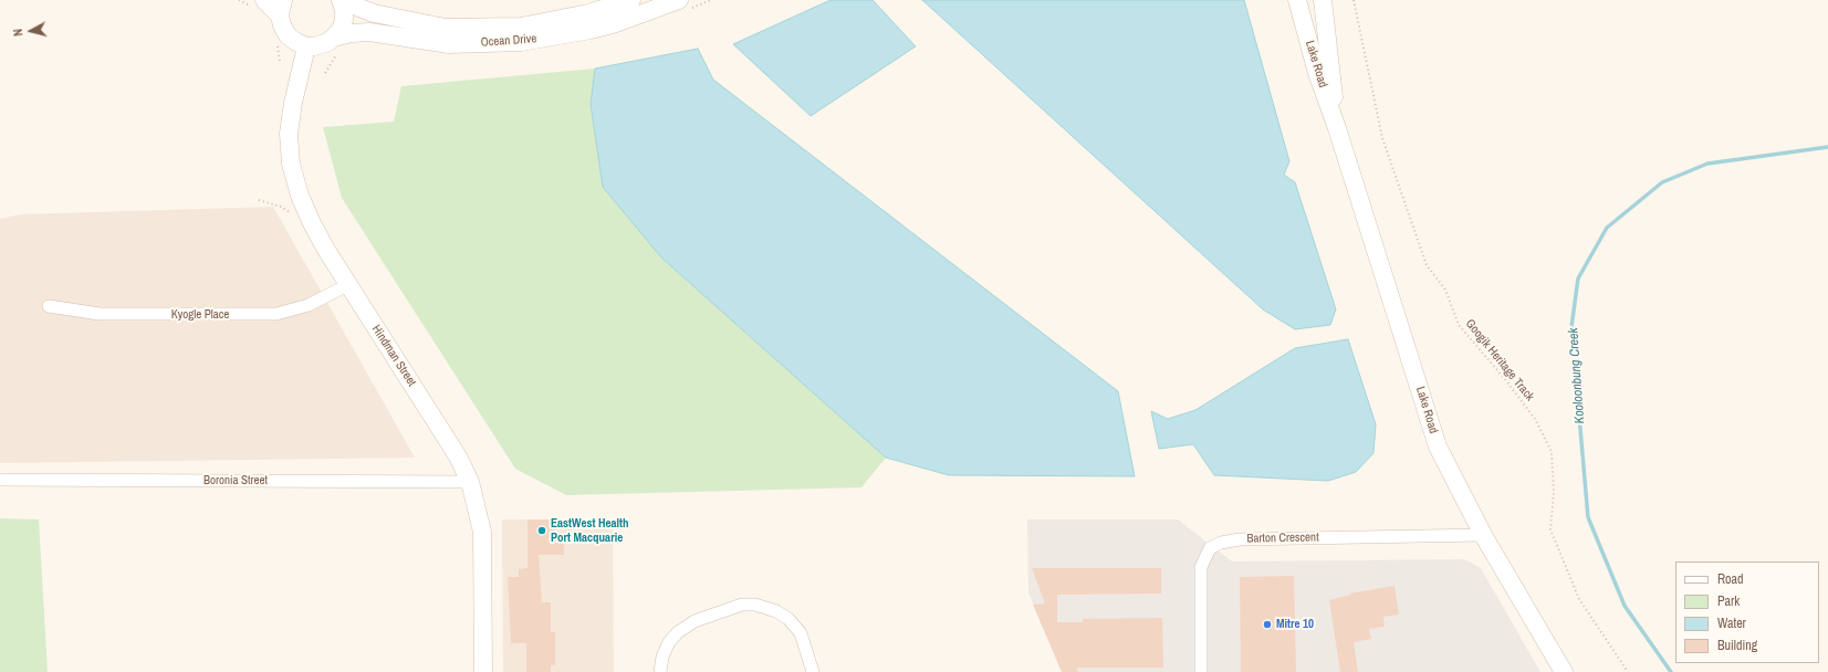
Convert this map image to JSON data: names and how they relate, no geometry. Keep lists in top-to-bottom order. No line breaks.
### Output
{"streets":{"main road":["Ocean Drive","Lake Road","Hindman Street"],"street":["Kyogle Place","Boronia Street","Barton Crescent"],"path":["Googik Heritage Track"]},"crossings":[["Ocean Drive","Hindman Street"],["Lake Road","Barton Crescent"],["Kyogle Place","Hindman Street"],["Hindman Street","Boronia Street"]],"water":["Kooloonbung Creek"],"places":["EastWest Health Port Macquarie","Mitre 10"],"legend":["Road","Park","Water","Building"],"north":"left"}
